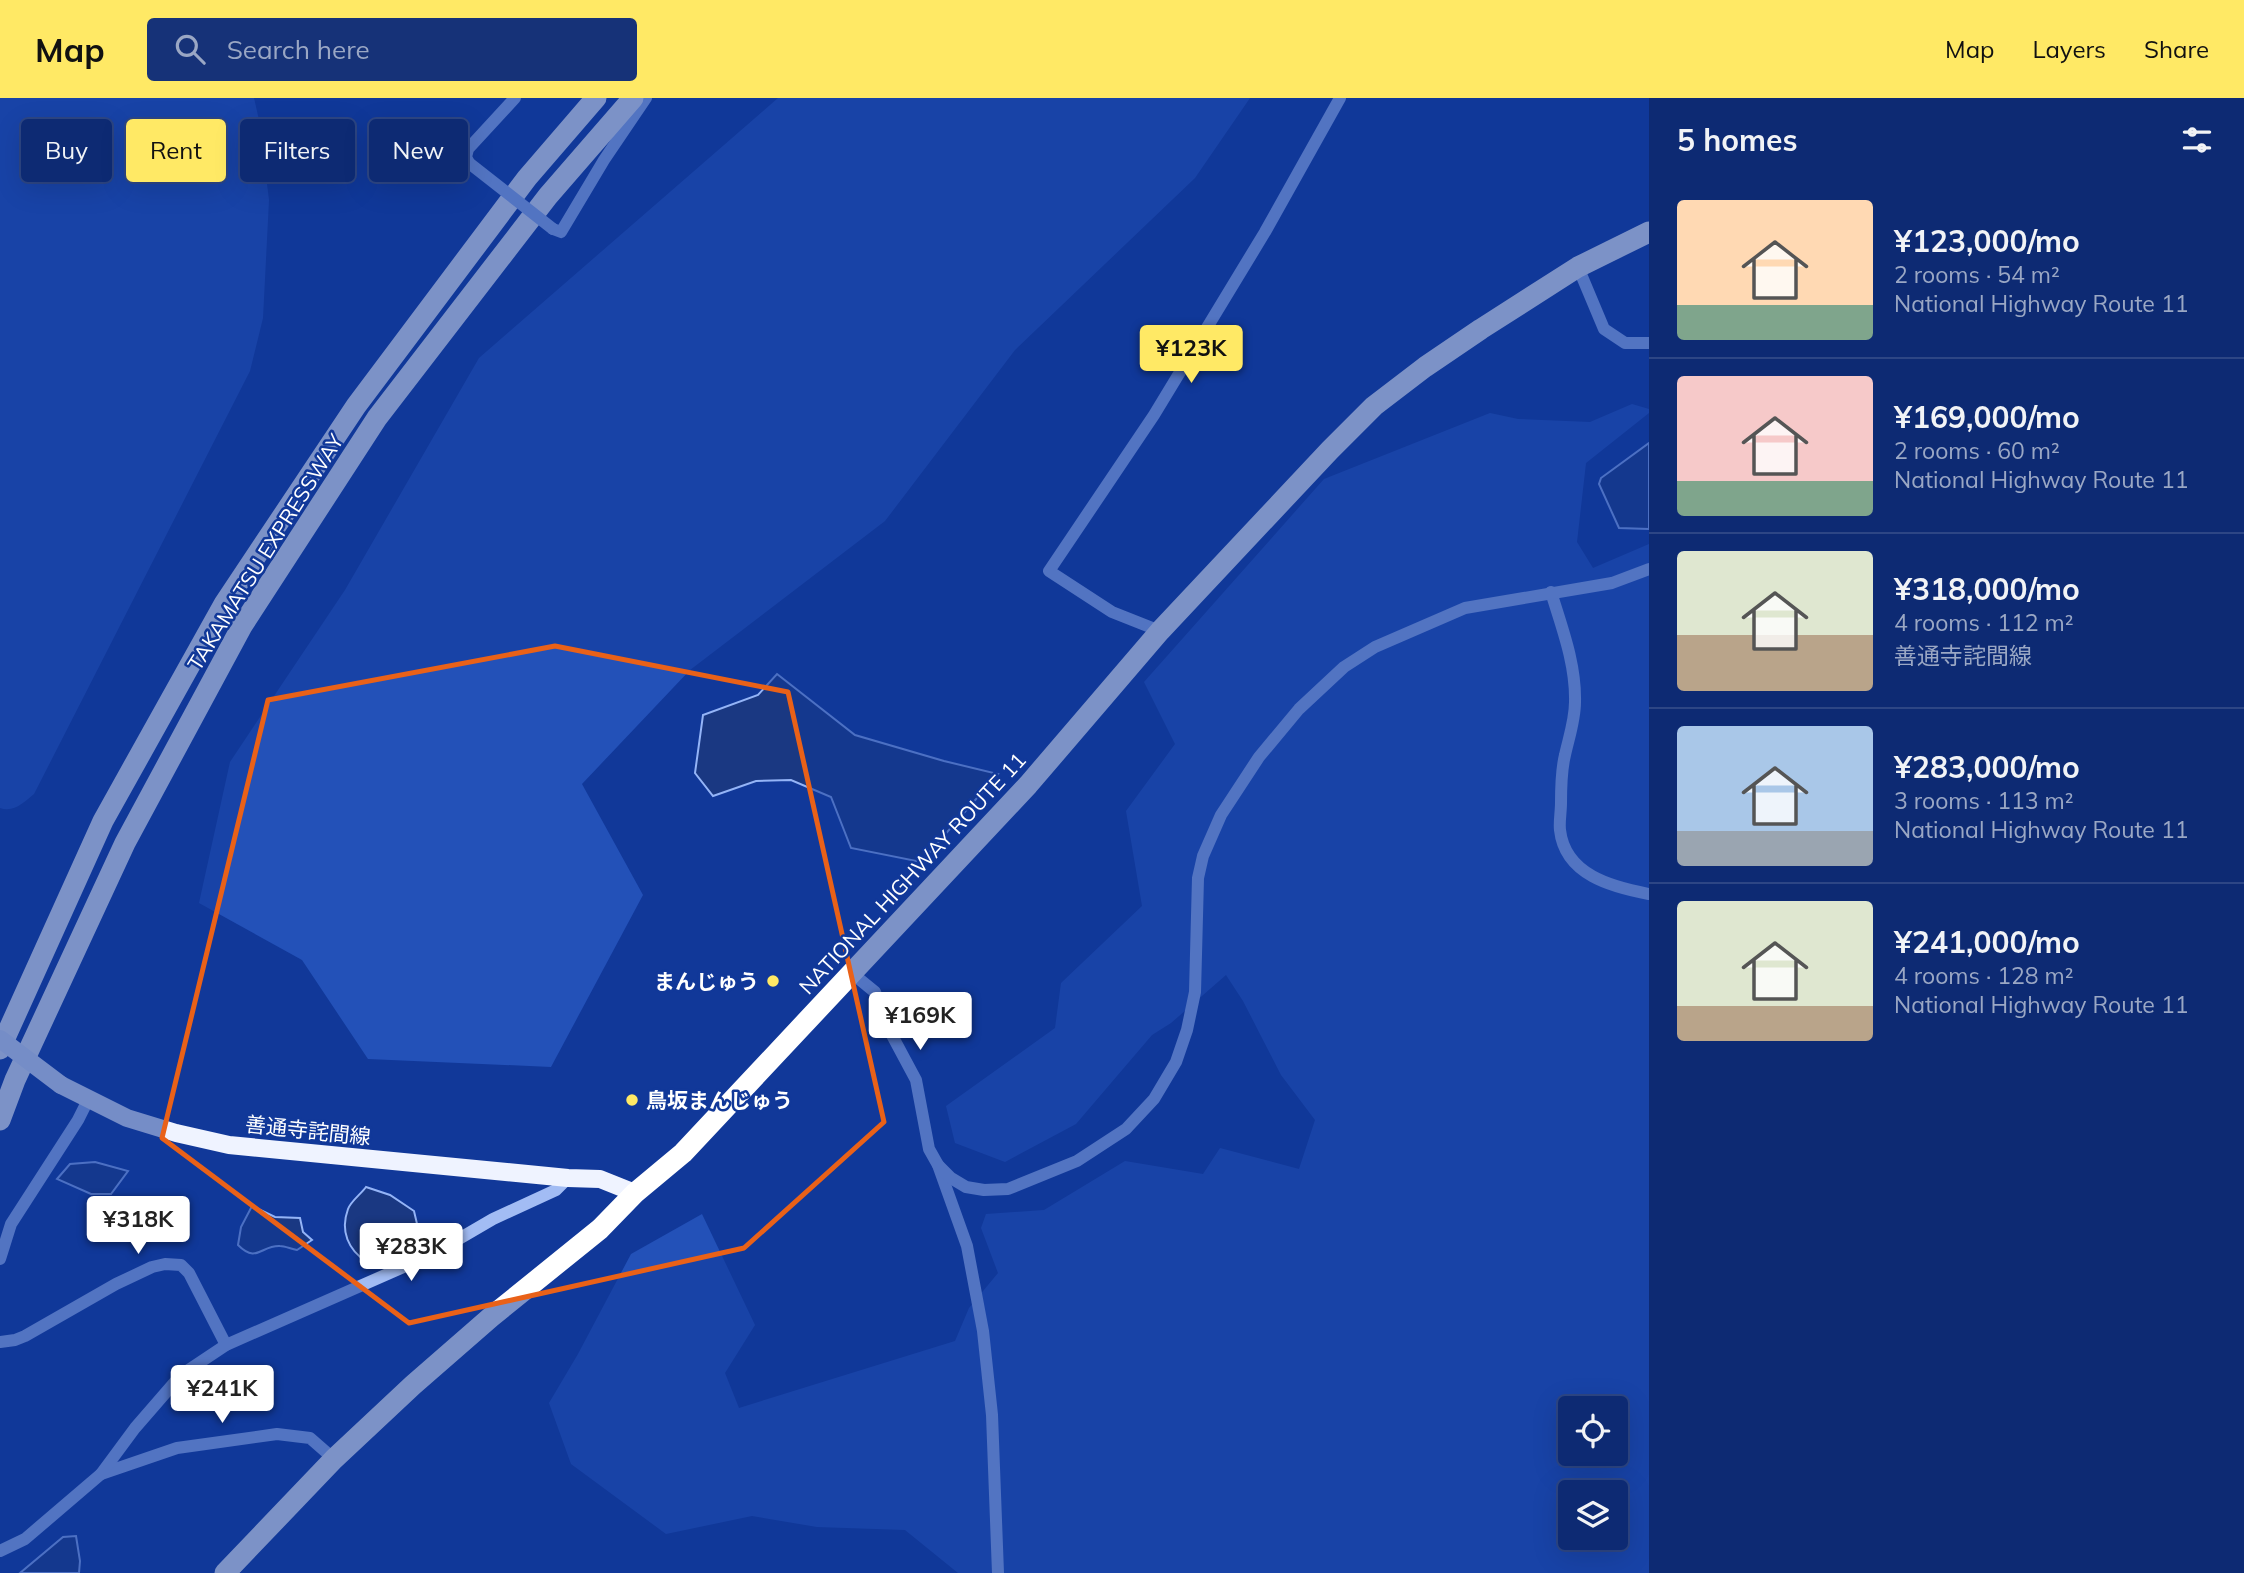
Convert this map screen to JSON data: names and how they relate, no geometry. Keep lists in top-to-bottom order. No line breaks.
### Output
{"streets":{"highway":["TAKAMATSU EXPRESSWAY","NATIONAL HIGHWAY ROUTE 11"],"main road":["善通寺詫間線"]},"crossings":[["NATIONAL HIGHWAY ROUTE 11","善通寺詫間線"]],"places":["まんじゅう","鳥坂まんじゅう"],"page":{"header":"Map","search":"Search here","nav":["Map","Layers","Share"],"heading":"5 homes","chip":["Buy","Rent","Filters","New"],"list":[{"name":"¥123,000/mo","note":"2 rooms · 54 m² · National Highway Route 11"},{"name":"¥169,000/mo","note":"2 rooms · 60 m² · National Highway Route 11"},{"name":"¥318,000/mo","note":"4 rooms · 112 m² · 善通寺詫間線"},{"name":"¥283,000/mo","note":"3 rooms · 113 m² · National Highway Route 11"},{"name":"¥241,000/mo","note":"4 rooms · 128 m² · National Highway Route 11"}],"price":["¥123K","¥169K","¥318K","¥283K","¥241K"]}}
